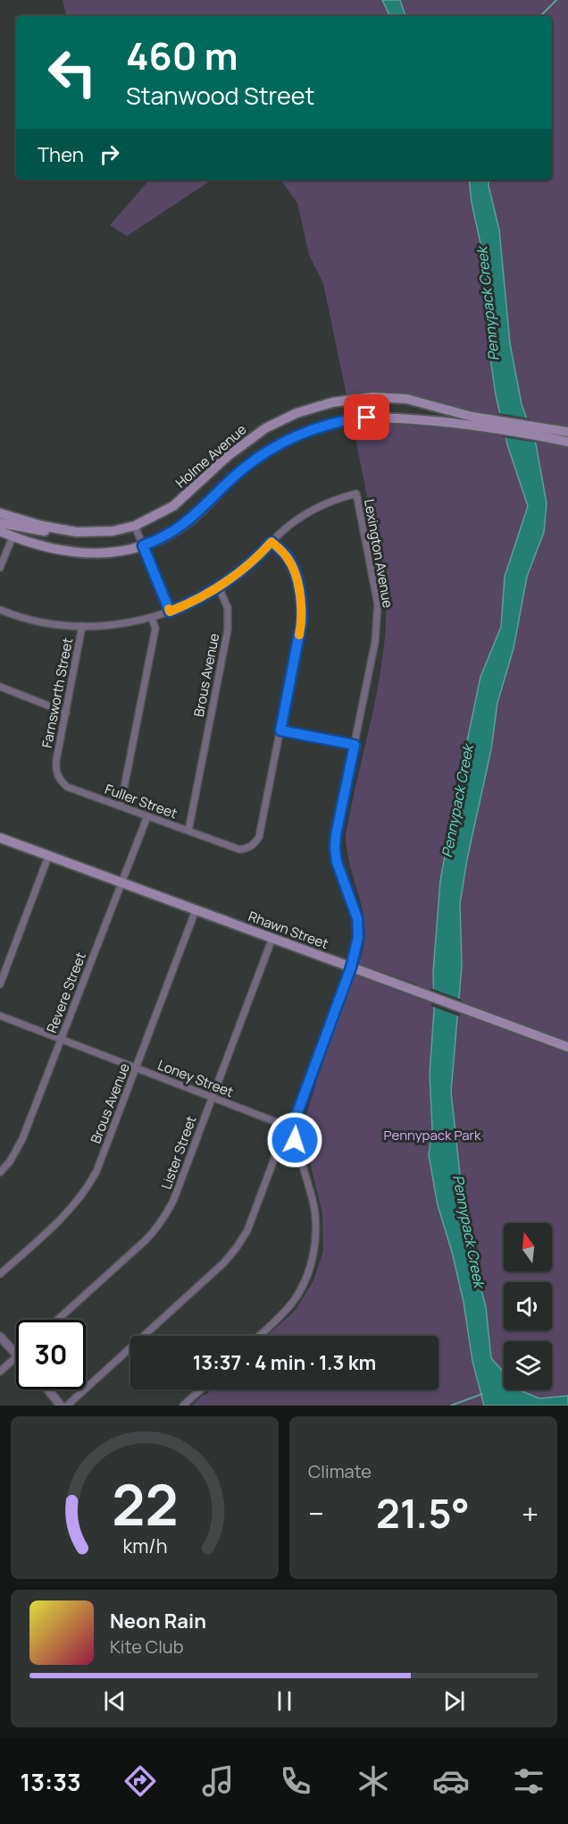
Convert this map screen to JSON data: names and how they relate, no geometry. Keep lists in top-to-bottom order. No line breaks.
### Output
{"streets":{"main road":["Holme Avenue","Rhawn Street"],"street":["Lexington Avenue","Brous Avenue","Farnsworth Street","Fuller Street","Revere Street","Loney Street","Lister Street"]},"crossings":[["Lexington Avenue","Rhawn Street"],["Lexington Avenue","Loney Street"],["Brous Avenue","Fuller Street"],["Brous Avenue","Rhawn Street"],["Brous Avenue","Loney Street"],["Farnsworth Street","Fuller Street"],["Fuller Street","Revere Street"],["Rhawn Street","Revere Street"],["Rhawn Street","Lister Street"],["Revere Street","Loney Street"],["Loney Street","Lister Street"]],"water":["Pennypack Creek"],"parks":["Pennypack Park"],"north":"top","page":{"turn":["460 m","Stanwood Street"],"then":"Then","limit":"30","trip":"13:37 · 4 min · 1.3 km","tile":"Climate","heat":["−","21.5°","+"],"song":["Neon Rain","Kite Club"],"tabs":"13:33","gauge":["22","km/h"]}}
